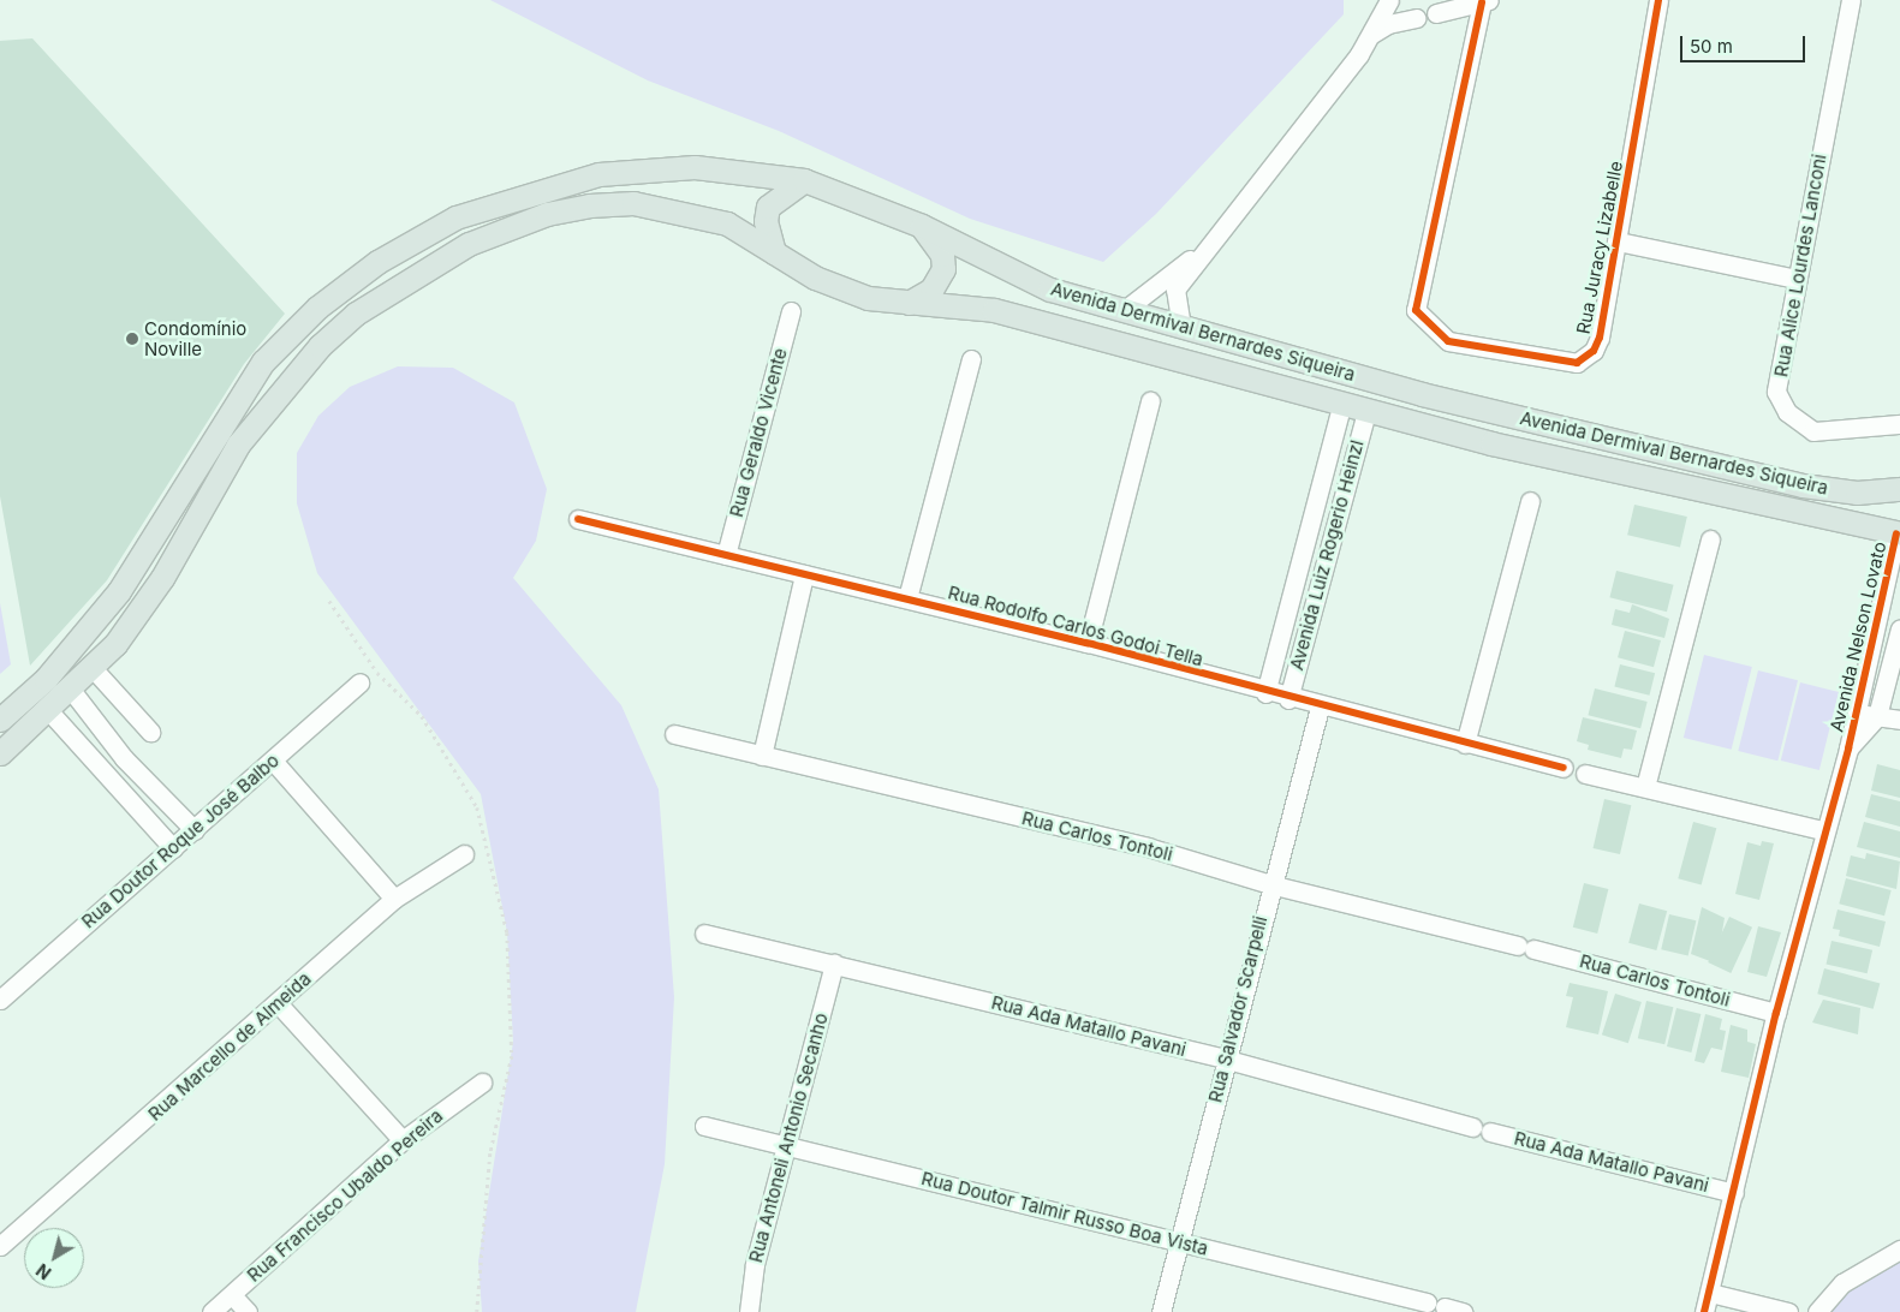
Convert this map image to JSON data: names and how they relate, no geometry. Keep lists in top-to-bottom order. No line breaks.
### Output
{"streets":{"main road":["Avenida Dermival Bernardes Siqueira"],"street":["Rua Juracy Lizabelle","Rua Alice Lourdes Lanconi","Rua Geraldo Vicente","Avenida Luiz Rogerio Heinzl","Rua Rodolfo Carlos Godoi Tella","Avenida Nelson Lovato","Rua Carlos Tontoli","Rua Doutor Roque José Balbo","Rua Salvador Scarpelli","Rua Ada Matallo Pavani","Rua Marcello de Almeida","Rua Antoneli Antonio Secanho","Rua Francisco Ubaldo Pereira","Rua Doutor Talmir Russo Boa Vista"]},"crossings":[["Avenida Dermival Bernardes Siqueira","Avenida Luiz Rogerio Heinzl"],["Avenida Dermival Bernardes Siqueira","Avenida Nelson Lovato"],["Rua Geraldo Vicente","Rua Rodolfo Carlos Godoi Tella"],["Avenida Luiz Rogerio Heinzl","Rua Rodolfo Carlos Godoi Tella"],["Rua Rodolfo Carlos Godoi Tella","Rua Salvador Scarpelli"],["Rua Carlos Tontoli","Rua Salvador Scarpelli"],["Rua Salvador Scarpelli","Rua Ada Matallo Pavani"],["Rua Salvador Scarpelli","Rua Doutor Talmir Russo Boa Vista"],["Rua Ada Matallo Pavani","Rua Antoneli Antonio Secanho"],["Rua Antoneli Antonio Secanho","Rua Doutor Talmir Russo Boa Vista"]],"places":["Condomínio Noville"],"scale_bar":"50 m","north":"bottom left"}
